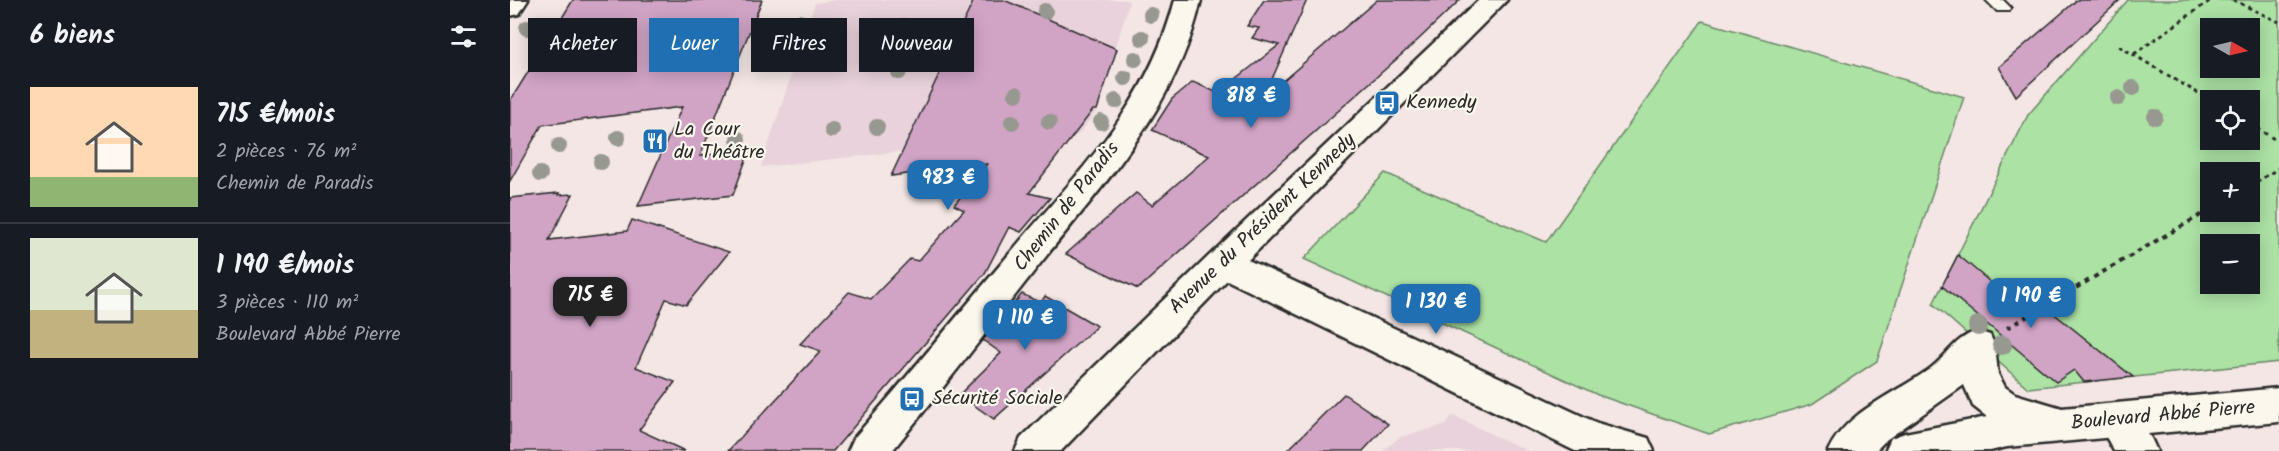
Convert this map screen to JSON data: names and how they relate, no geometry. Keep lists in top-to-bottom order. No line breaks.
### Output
{"streets":{"main road":["Chemin de Paradis","Avenue du Président Kennedy","Boulevard Abbé Pierre"]},"places":{"bus stop":["Kennedy","Sécurité Sociale"],"restaurant":["La Cour du Théâtre"]},"north":"right","page":{"heading":"6 biens","map_buttons":["+","−"],"chip":["Acheter","Louer","Filtres","Nouveau"],"list":[{"name":"715 €/mois","note":"2 pièces · 76 m² · Chemin de Paradis"},{"name":"1 190 €/mois","note":"3 pièces · 110 m² · Boulevard Abbé Pierre"}],"price":["818 €","983 €","715 €","1 190 €","1 130 €","1 110 €"]}}
